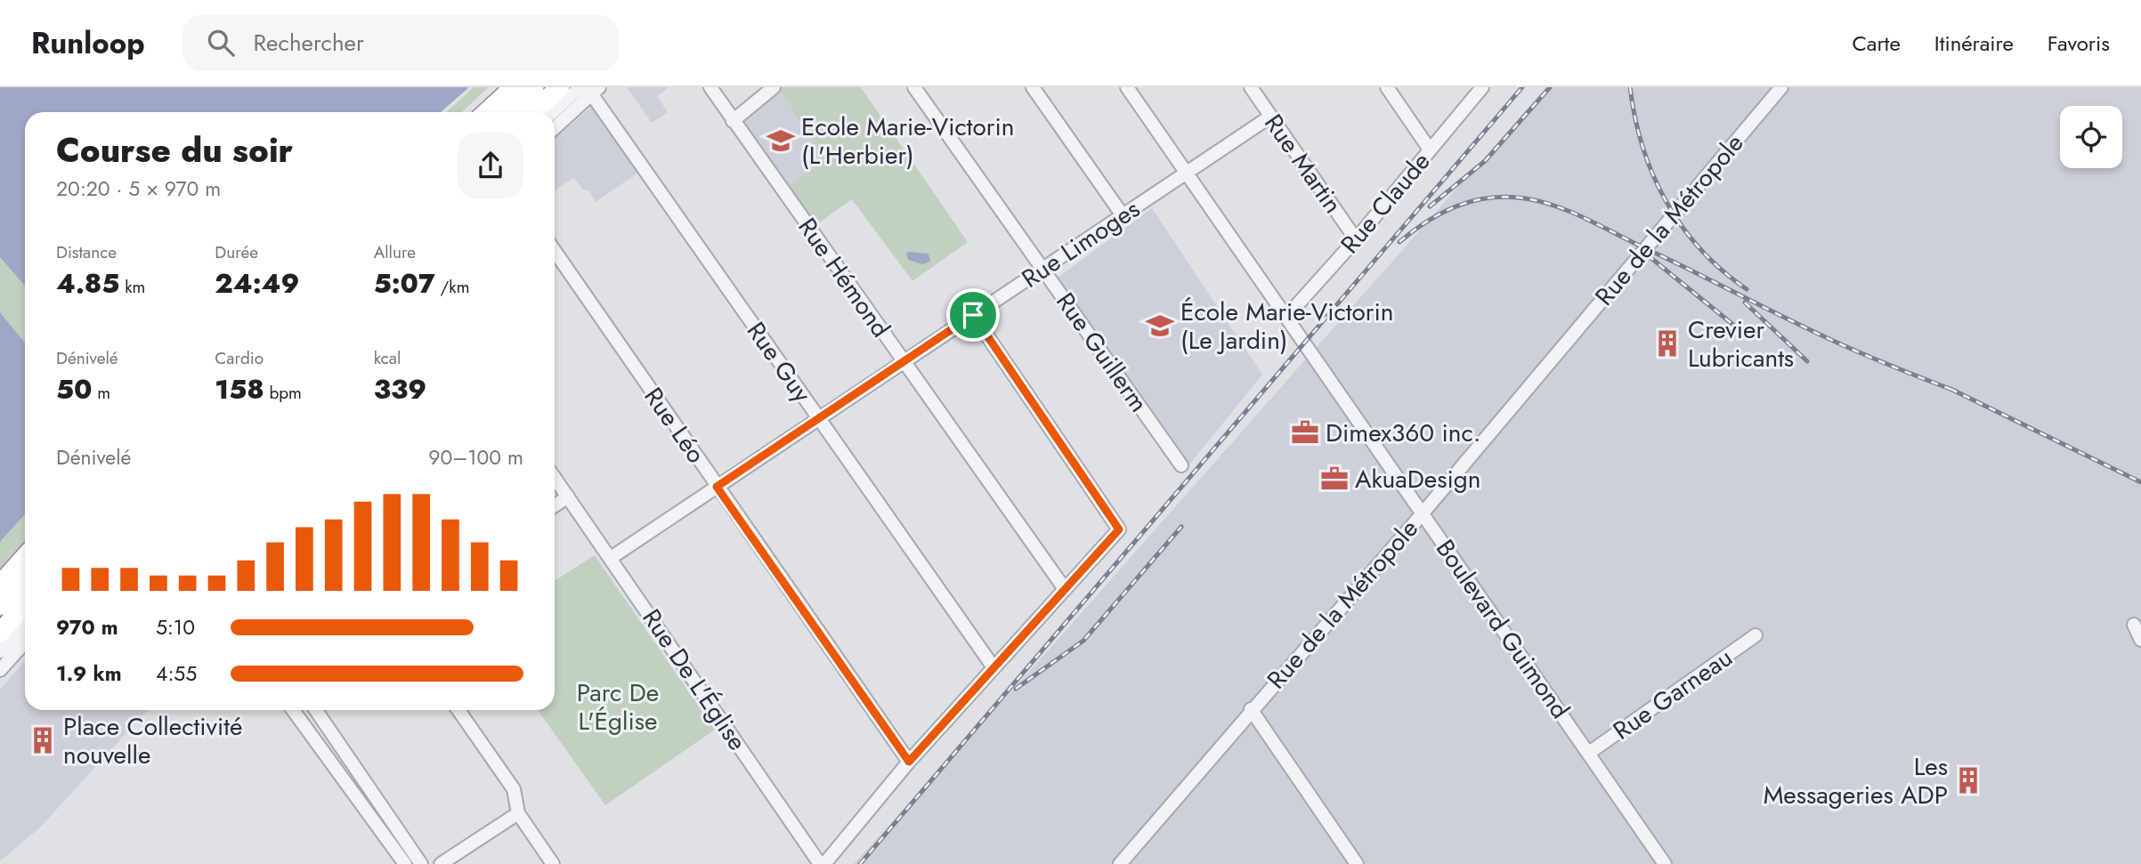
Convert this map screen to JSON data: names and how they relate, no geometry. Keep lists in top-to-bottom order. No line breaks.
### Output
{"streets":{"street":["Rue Martin","Rue Claude","Rue de la Métropole","Rue Limoges","Rue Hémond","Rue Guillerm","Rue Guy","Rue Léo","Boulevard Guimond","Rue De L'Église","Rue Garneau"]},"crossings":[["Rue Martin","Rue Claude"],["Rue Martin","Rue Limoges"],["Rue Claude","Boulevard Guimond"],["Rue de la Métropole","Boulevard Guimond"],["Rue Limoges","Rue Hémond"],["Rue Limoges","Rue Guillerm"],["Rue Limoges","Rue Guy"],["Rue Limoges","Rue Léo"],["Rue Limoges","Boulevard Guimond"],["Rue Limoges","Rue De L'Église"],["Boulevard Guimond","Rue Garneau"]],"parks":["Parc De L'Église"],"places":{"school or university":["Ecole Marie-Victorin (L'Herbier)","École Marie-Victorin (Le Jardin)"],"building":["Crevier Lubricants","Place Collectivité nouvelle","Les Messageries ADP"],"office":["Dimex360 inc.","AkuaDesign"]},"page":{"header":"Runloop","search":"Rechercher","nav":["Carte","Itinéraire","Favoris"],"heading":["Course du soir","20:20 · 5 × 970 m"],"stats":[["Distance","4.85 km"],["Durée","24:49"],["Allure","5:07 /km"],["Dénivelé","50 m"],["Cardio","158 bpm"],["kcal","339"]],"chart":["Dénivelé","90–100 m"],"list":[{"name":"970 m","note":"5:10"},{"name":"1.9 km","note":"4:55"}]}}
